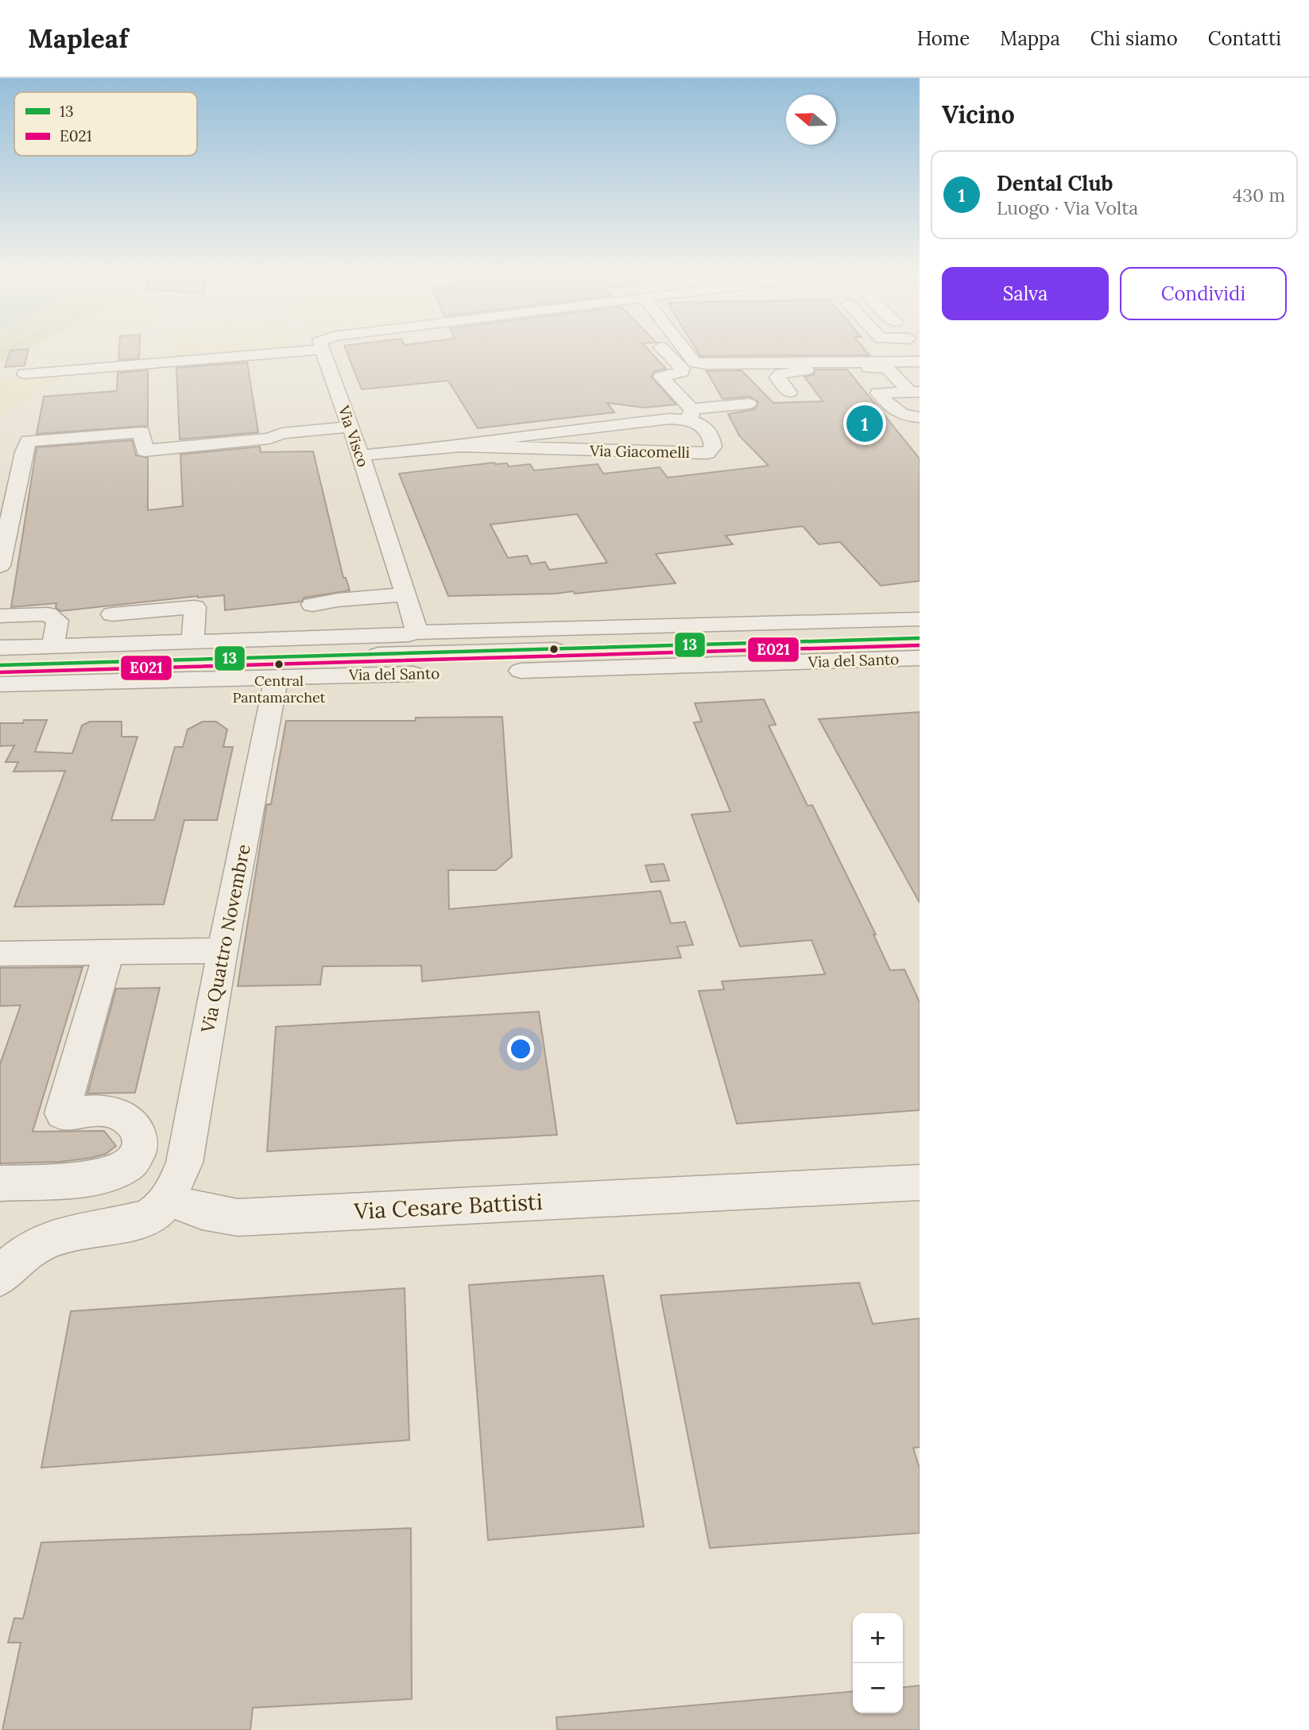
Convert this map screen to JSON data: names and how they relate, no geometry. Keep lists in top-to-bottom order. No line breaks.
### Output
{"streets":{"street":["Via Visco","Via Giacomelli","Via del Santo","Via Quattro Novembre","Via Cesare Battisti"]},"crossings":[["Via Visco","Via Giacomelli"],["Via Visco","Via del Santo"],["Via del Santo","Via Quattro Novembre"],["Via Quattro Novembre","Via Cesare Battisti"]],"places":["Central Pantamarchet"],"lines":["transit line 13","transit line E021"],"legend":["13","E021"],"north":"left","page":{"header":"Mapleaf","nav":["Home","Mappa","Chi siamo","Contatti"],"heading":"Vicino","list":[{"mark":"1","name":"Dental Club","note":"Luogo · Via Volta","value":"430 m"}],"buttons":["Salva","Condividi"],"pins":"1","map_buttons":["+","−"]}}
